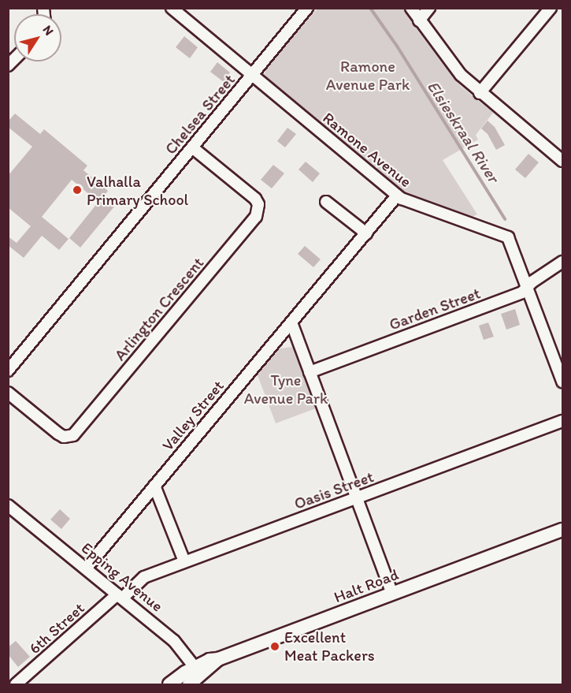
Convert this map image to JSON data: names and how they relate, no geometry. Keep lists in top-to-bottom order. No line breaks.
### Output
{"streets":{"street":["Chelsea Street","Ramone Avenue","Arlington Crescent","Garden Street","Valley Street","Oasis Street","Epping Avenue","Halt Road","6th Street"]},"crossings":[["Chelsea Street","Ramone Avenue"],["Chelsea Street","Arlington Crescent"],["Ramone Avenue","Garden Street"],["Ramone Avenue","Valley Street"],["Valley Street","Epping Avenue"],["Oasis Street","Epping Avenue"],["Oasis Street","6th Street"],["Epping Avenue","Halt Road"],["Epping Avenue","6th Street"]],"water":["Elsieskraal River"],"parks":["Ramone Avenue Park","Tyne Avenue Park"],"places":["Valhalla Primary School","Excellent Meat Packers"],"north":"top right"}
